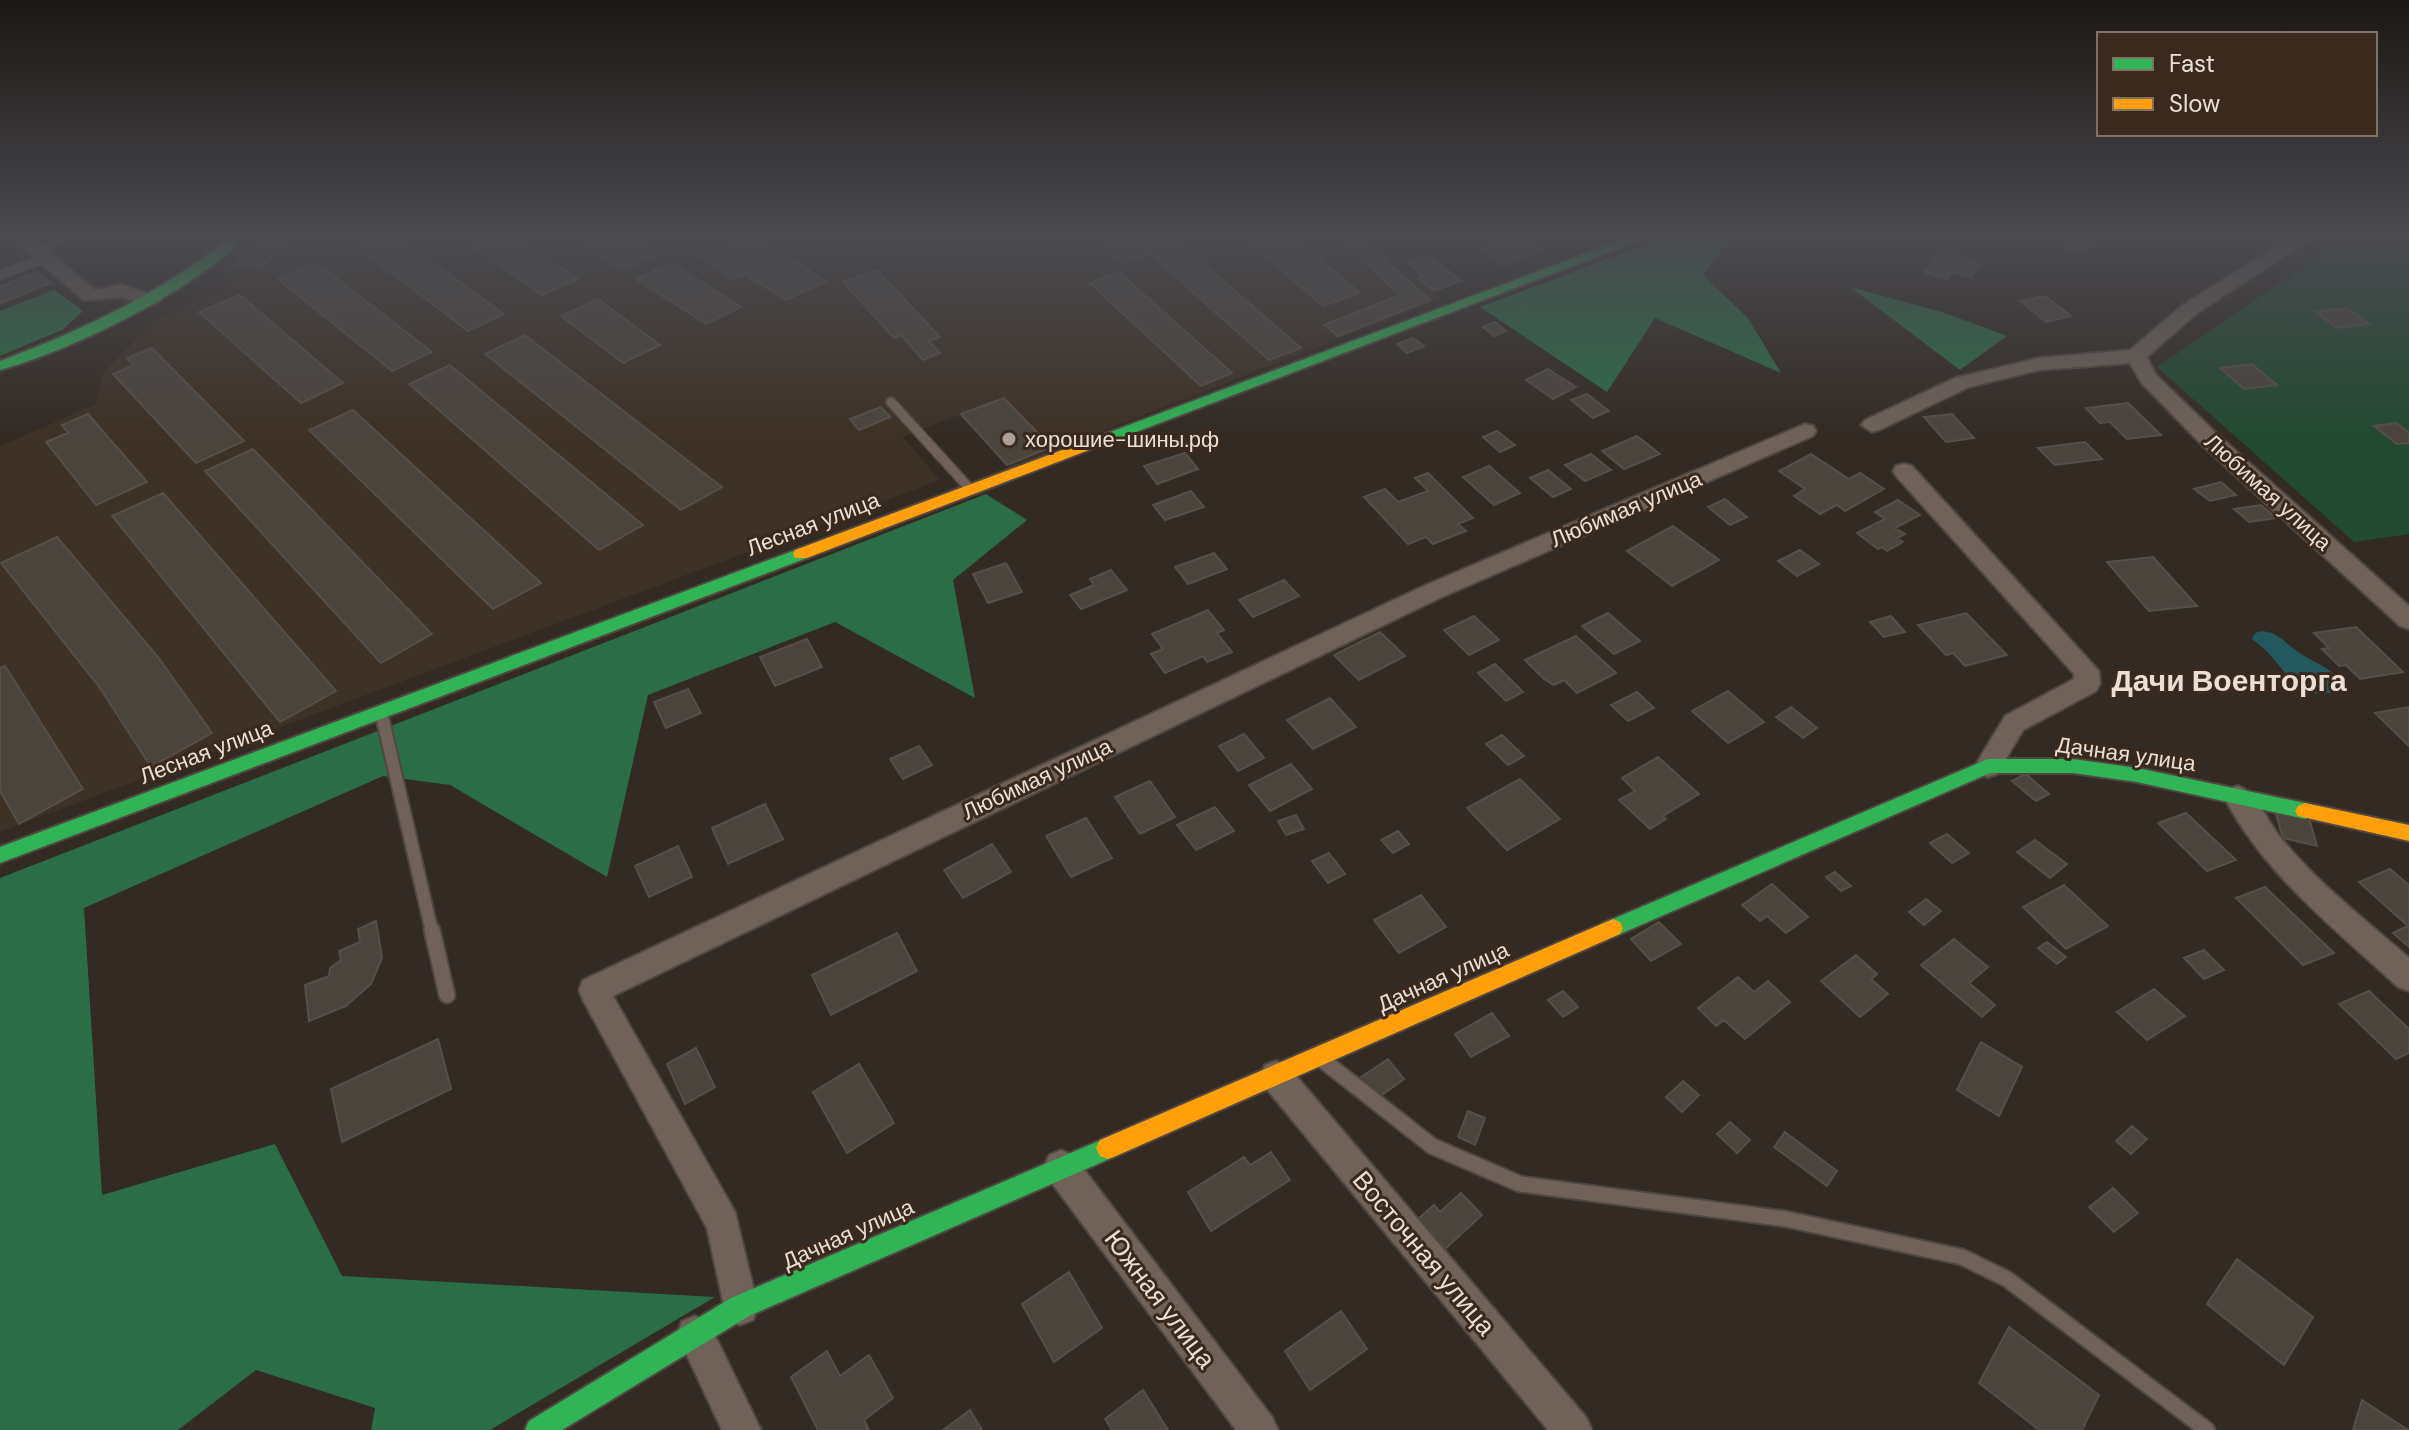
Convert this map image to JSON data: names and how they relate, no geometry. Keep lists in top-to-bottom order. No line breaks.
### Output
{"streets":{"street":["Любимая улица","Лесная улица","Дачная улица","Восточная улица","Южная улица"]},"crossings":[["Любимая улица","Дачная улица"],["Дачная улица","Восточная улица"],["Дачная улица","Южная улица"]],"districts":["Дачи Военторга"],"places":["хорошие-шины.рф"],"legend":["Fast","Slow"]}
